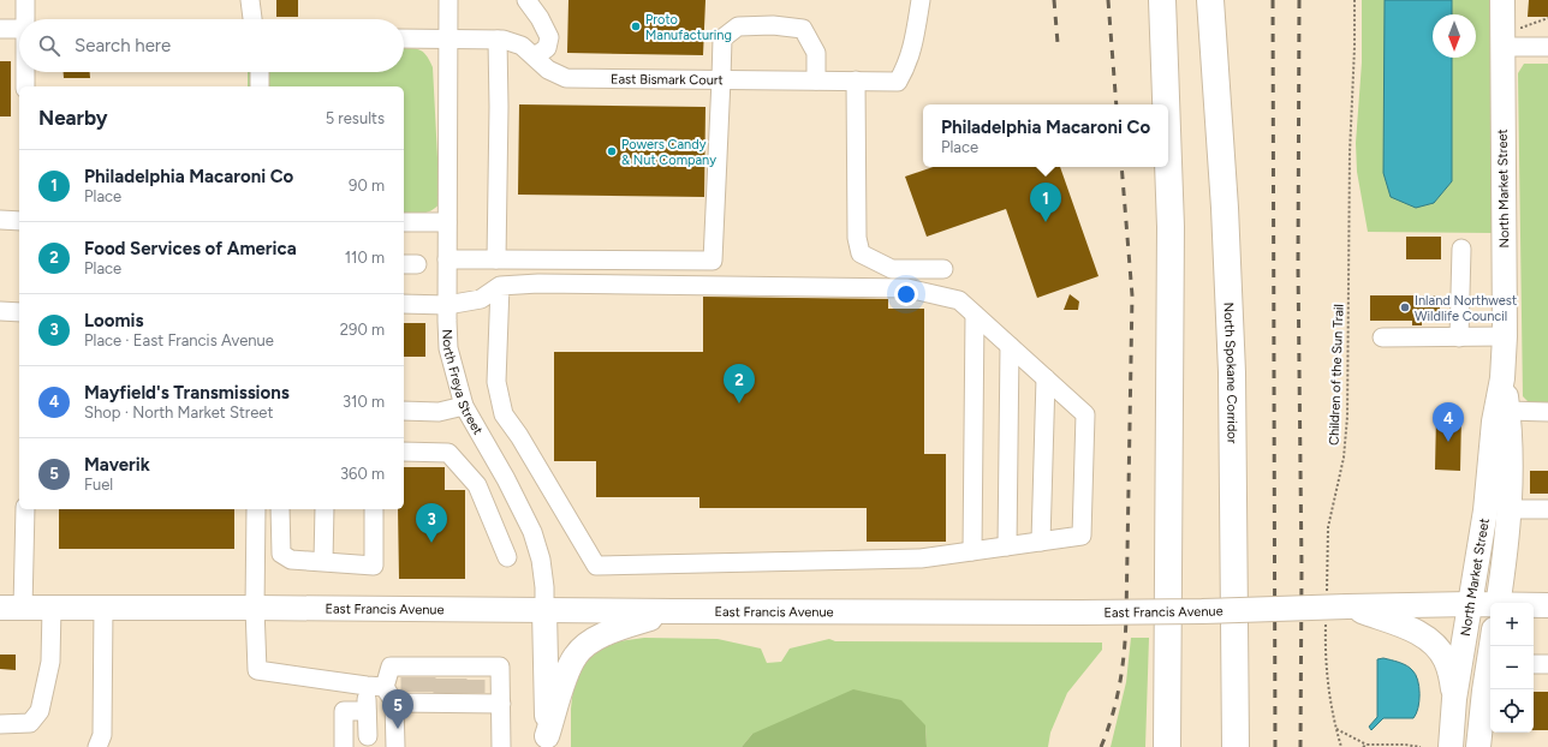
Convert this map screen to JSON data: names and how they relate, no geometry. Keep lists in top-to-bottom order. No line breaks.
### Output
{"streets":{"highway":["North Spokane Corridor"],"main road":["North Market Street","North Freya Street","East Francis Avenue"],"street":["East Bismark Court"],"path":["Children of the Sun Trail"]},"crossings":[["East Bismark Court","North Freya Street"],["North Market Street","East Francis Avenue"],["Children of the Sun Trail","East Francis Avenue"],["North Freya Street","East Francis Avenue"]],"places":["Proto Manufacturing","Powers Candy & Nut Company","Inland Northwest Wildlife Council"],"north":"bottom","page":{"search":"Search here","heading":["Nearby","5 results"],"popup":["Philadelphia Macaroni Co","Place"],"list":[{"mark":"1","name":"Philadelphia Macaroni Co","note":"Place","value":"90 m"},{"mark":"2","name":"Food Services of America","note":"Place","value":"110 m"},{"mark":"3","name":"Loomis","note":"Place · East Francis Avenue","value":"290 m"},{"mark":"4","name":"Mayfield's Transmissions","note":"Shop · North Market Street","value":"310 m"},{"mark":"5","name":"Maverik","note":"Fuel","value":"360 m"}],"pins":["1","2","4","3","5"],"map_buttons":["+","−"]}}
